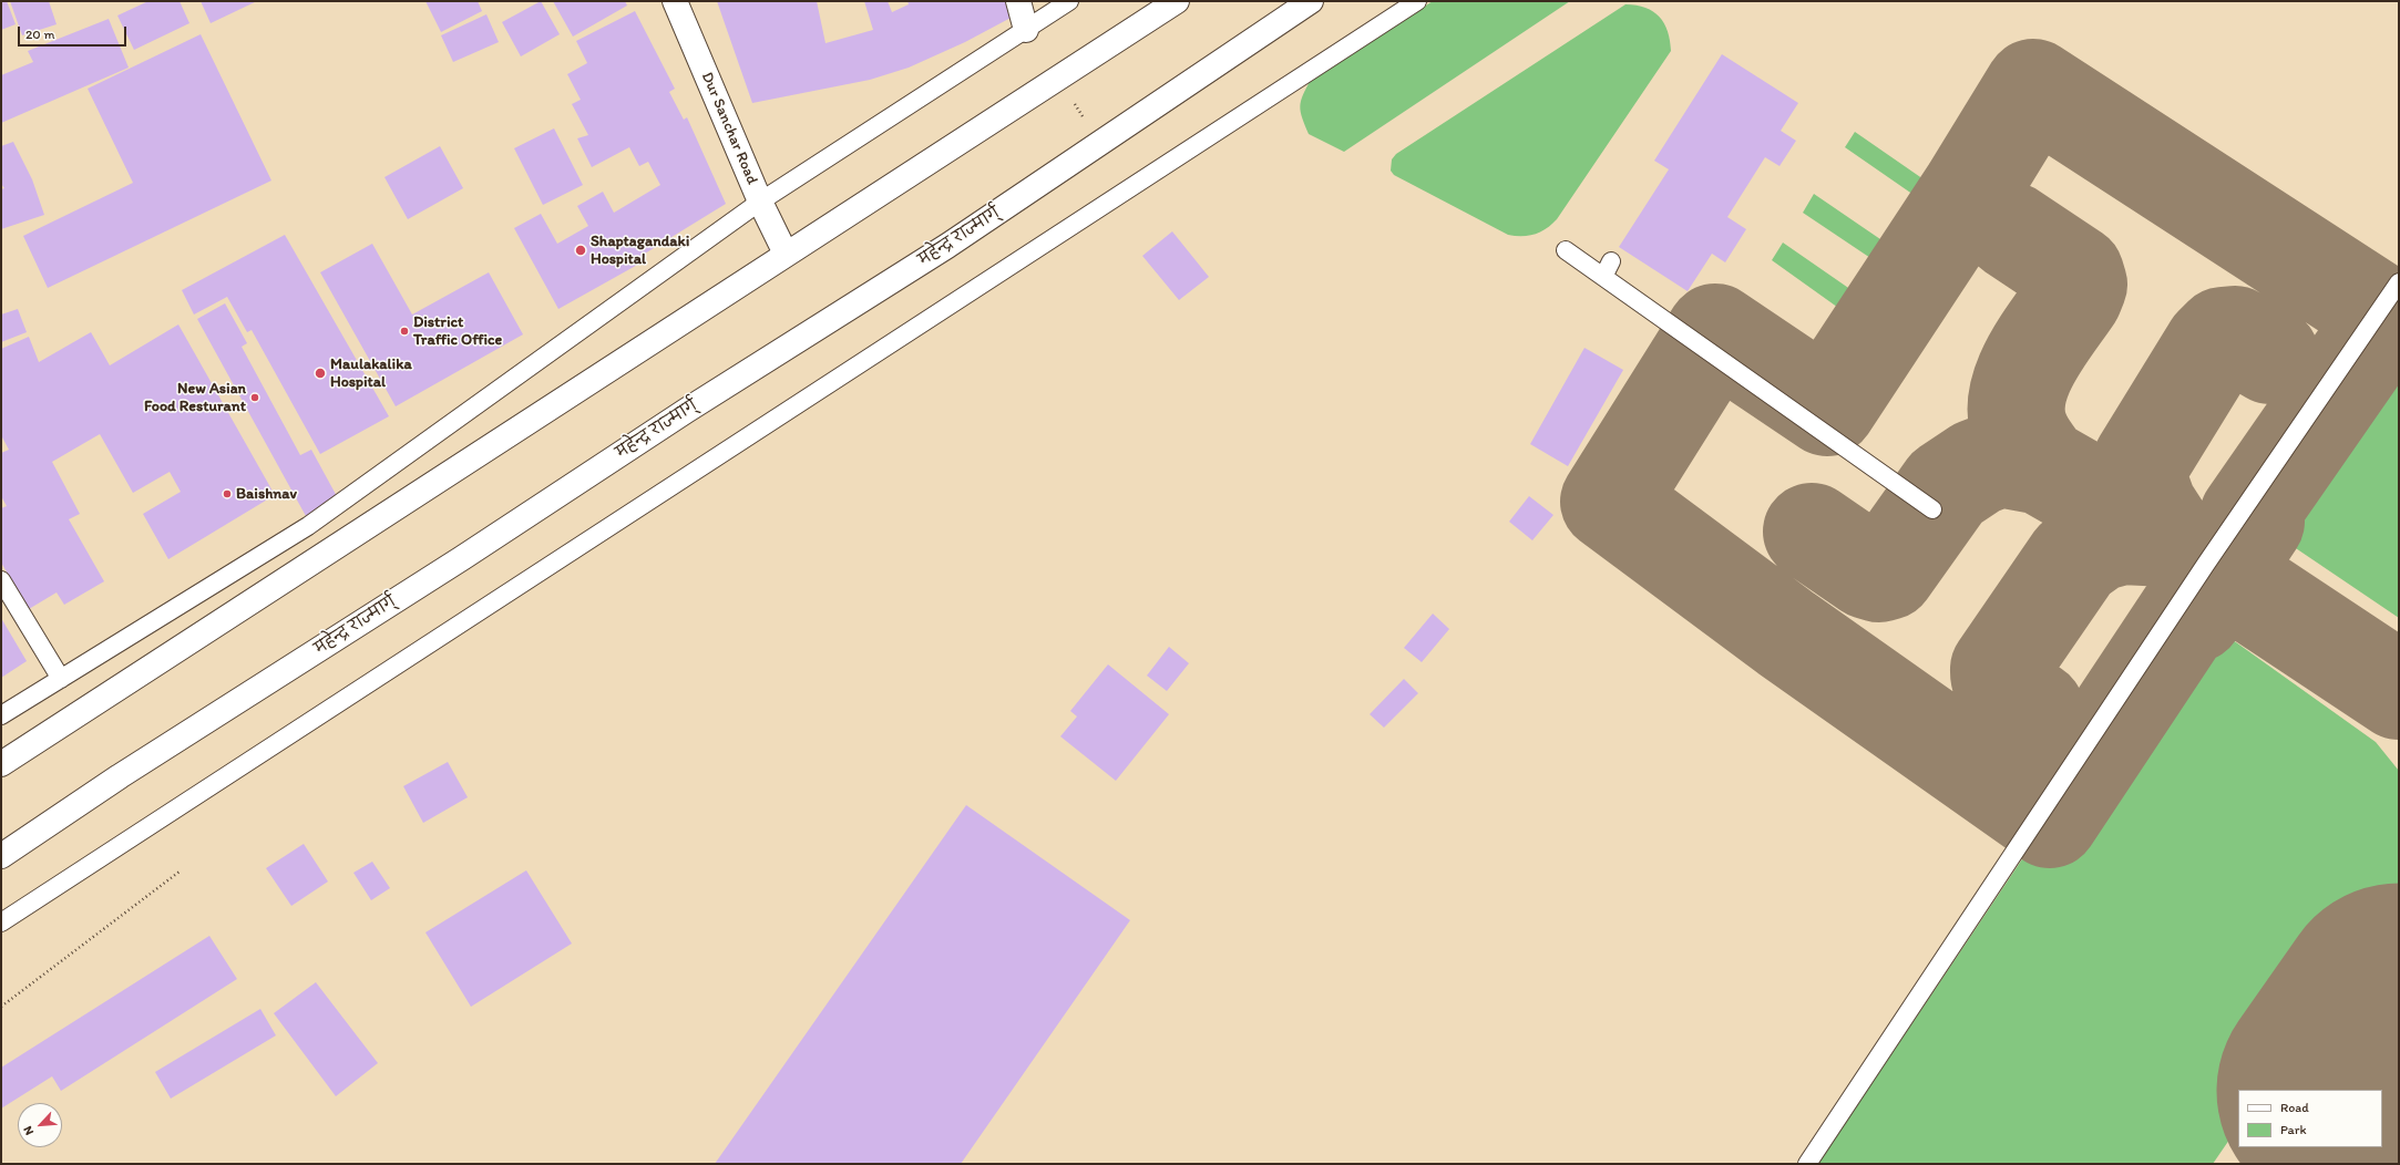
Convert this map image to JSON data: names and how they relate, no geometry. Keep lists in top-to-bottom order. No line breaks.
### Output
{"streets":{"main road":["Dur Sanchar Road","महेन्द्र राज्मार्ग्"]},"places":["Shaptagandaki Hospital","District Traffic Office","Maulakalika Hospital","New Asian Food Resturant","Baishnav"],"legend":["Road","Park"],"scale_bar":"20 m","north":"bottom left"}
